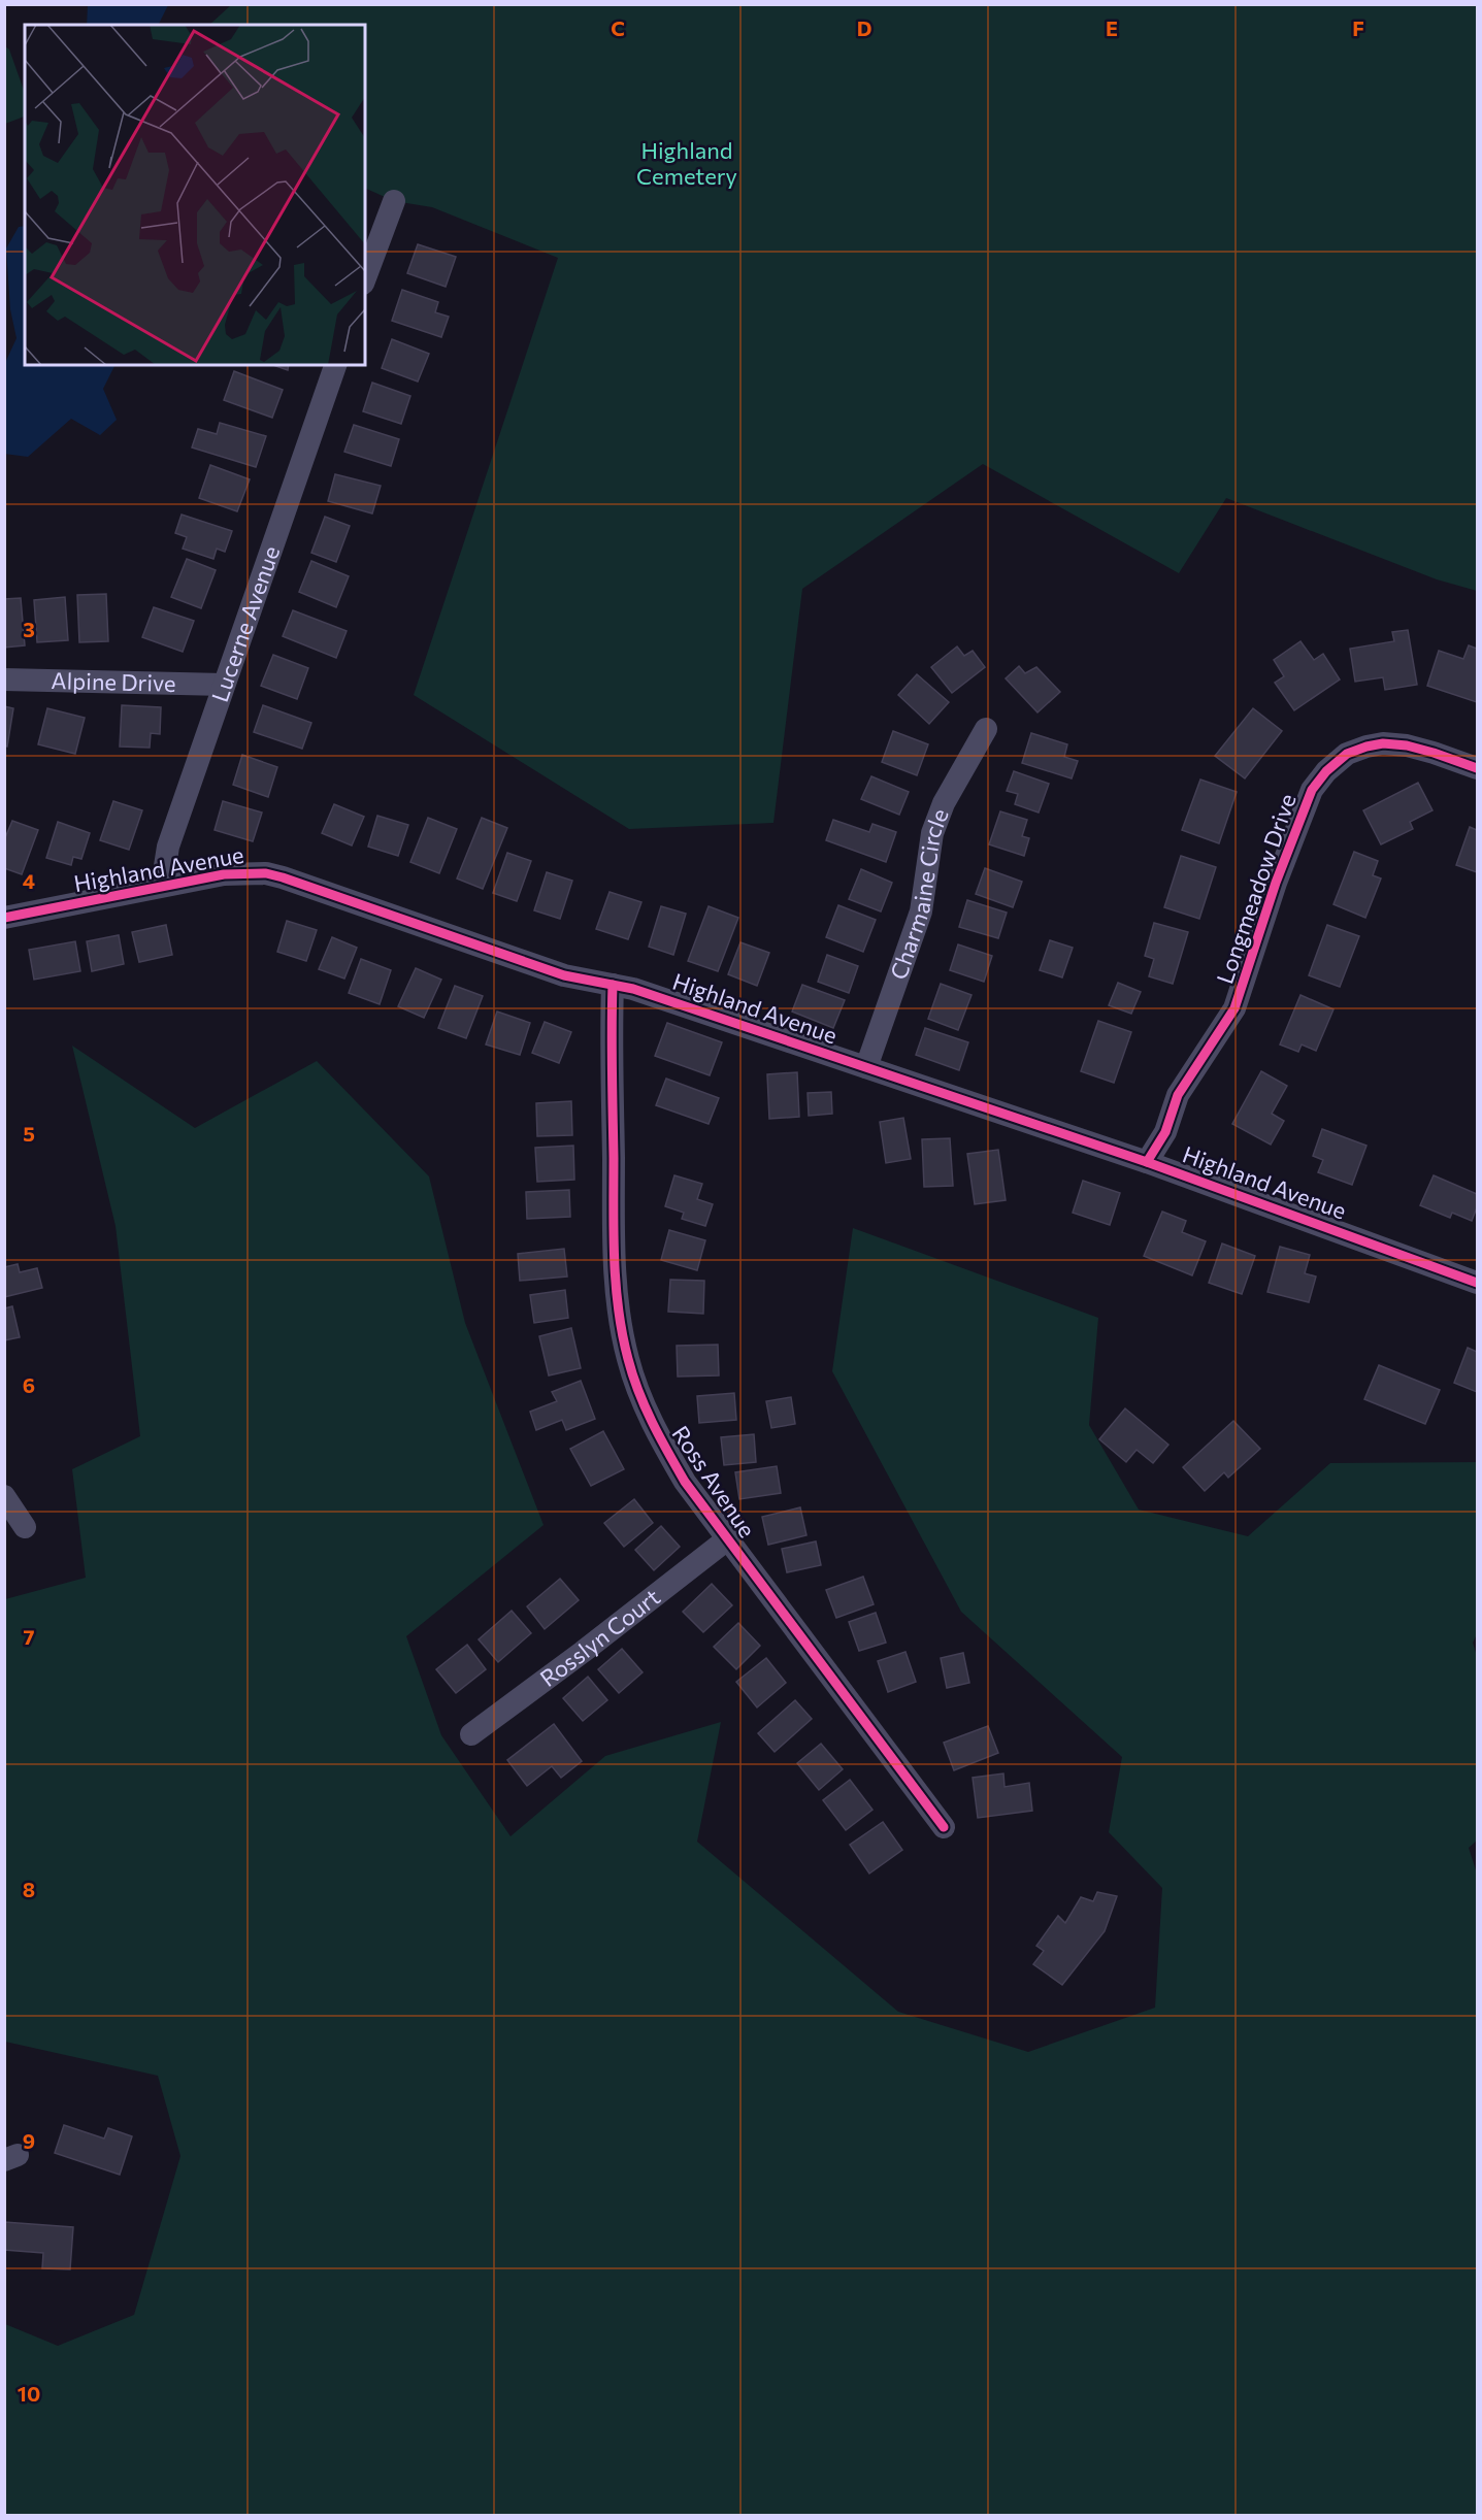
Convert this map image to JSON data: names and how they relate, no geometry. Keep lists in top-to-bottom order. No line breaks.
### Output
{"streets":{"street":["Lucerne Avenue","Alpine Drive","Highland Avenue","Longmeadow Drive","Charmaine Circle","Ross Avenue","Rosslyn Court"]},"crossings":[["Lucerne Avenue","Alpine Drive"],["Lucerne Avenue","Highland Avenue"],["Highland Avenue","Longmeadow Drive"],["Highland Avenue","Charmaine Circle"],["Highland Avenue","Ross Avenue"],["Ross Avenue","Rosslyn Court"]],"parks":["Highland Cemetery"],"grid":{"columns":["C","D","E","F"],"rows":["3","4","5","6","7","8","9","10"]}}
